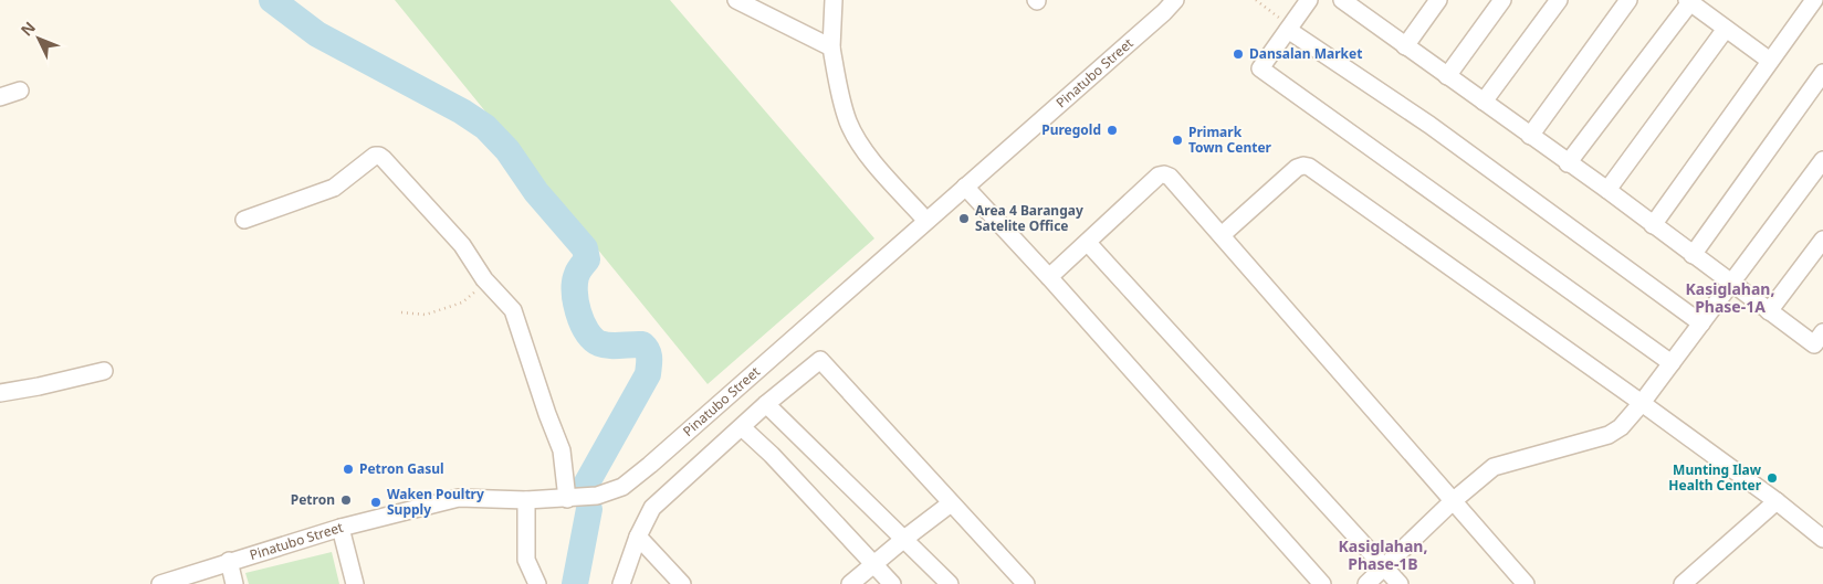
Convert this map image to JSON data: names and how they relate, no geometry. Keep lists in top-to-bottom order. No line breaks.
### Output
{"streets":{"street":["Pinatubo Street"]},"districts":["Kasiglahan, Phase-1A","Kasiglahan, Phase-1B"],"places":["Dansalan Market","Puregold","Primark Town Center","Area 4 Barangay Satelite Office","Petron Gasul","Munting Ilaw Health Center","Petron","Waken Poultry Supply"],"north":"top left"}
